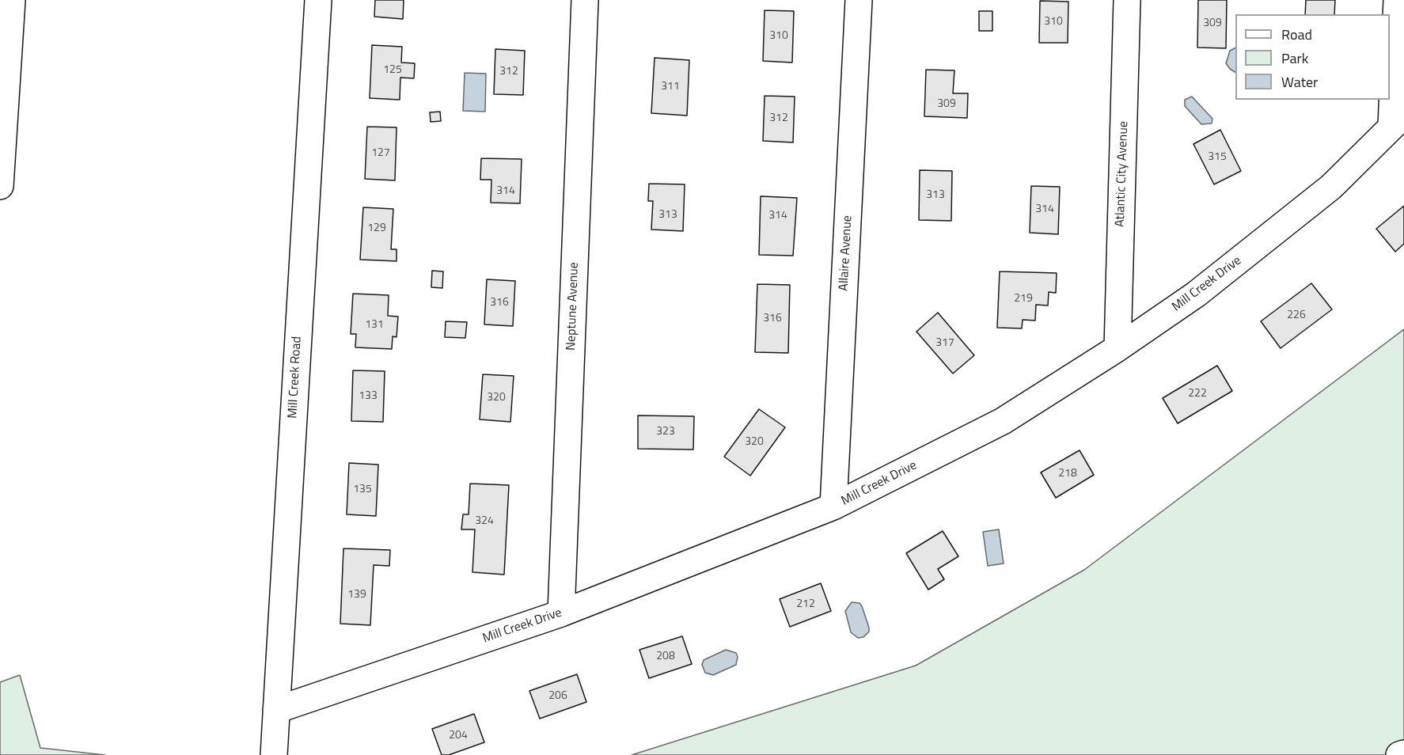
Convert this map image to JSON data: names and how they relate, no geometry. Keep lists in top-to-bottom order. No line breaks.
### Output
{"streets":{"street":["Atlantic City Avenue","Allaire Avenue","Mill Creek Drive","Neptune Avenue","Mill Creek Road"]},"crossings":[["Atlantic City Avenue","Mill Creek Drive"],["Allaire Avenue","Mill Creek Drive"],["Mill Creek Drive","Neptune Avenue"],["Mill Creek Drive","Mill Creek Road"]],"house_numbers":["310","309","310","125","312","311","309","312","127","315","314","313","314","313","314","129","219","316","226","316","131","317","222","133","320","323","320","218","135","324","139","212","208","206","204"],"legend":["Road","Park","Water"]}
